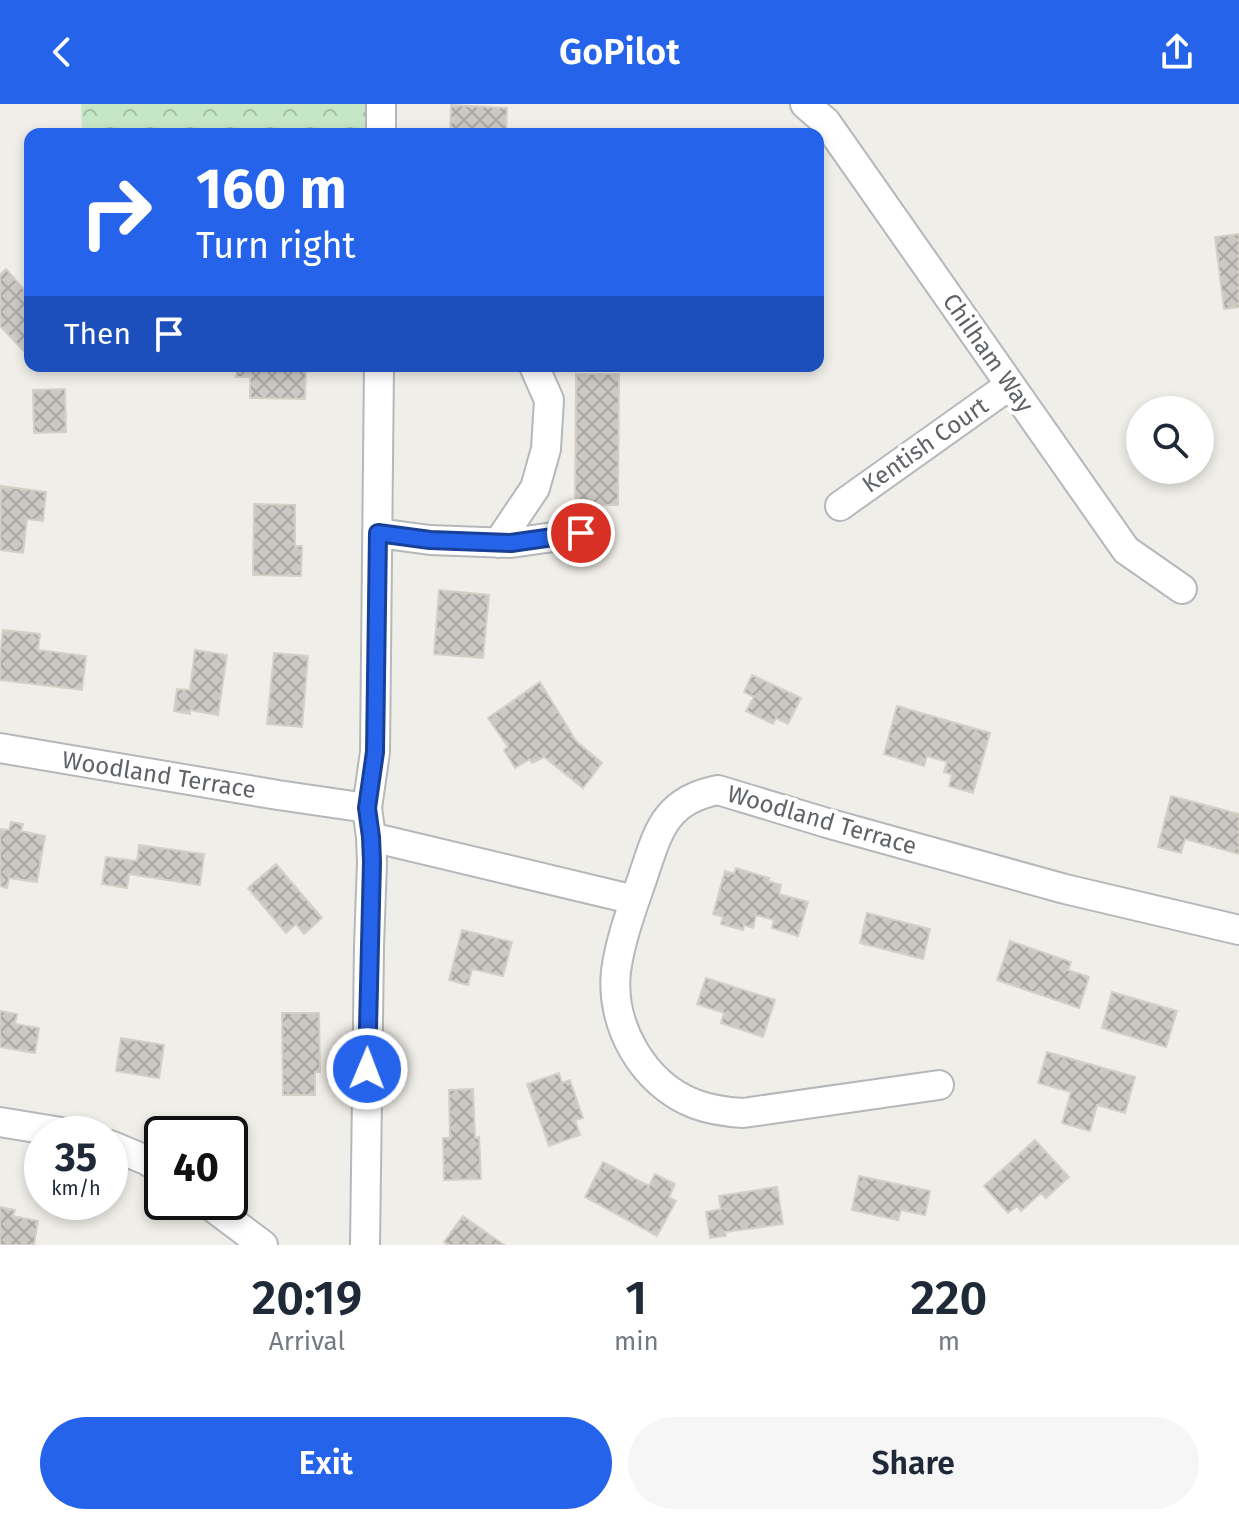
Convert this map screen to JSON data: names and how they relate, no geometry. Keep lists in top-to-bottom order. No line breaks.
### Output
{"streets":{"street":["Chilham Way","Kentish Court","Woodland Terrace"]},"crossings":[["Chilham Way","Kentish Court"]],"page":{"header":"GoPilot","turn":["160 m","Turn right"],"then":"Then","speed":"35 km/h","limit":"40","eta":["20:19","Arrival","1","min","220","m"],"buttons":["Exit","Share"]}}
